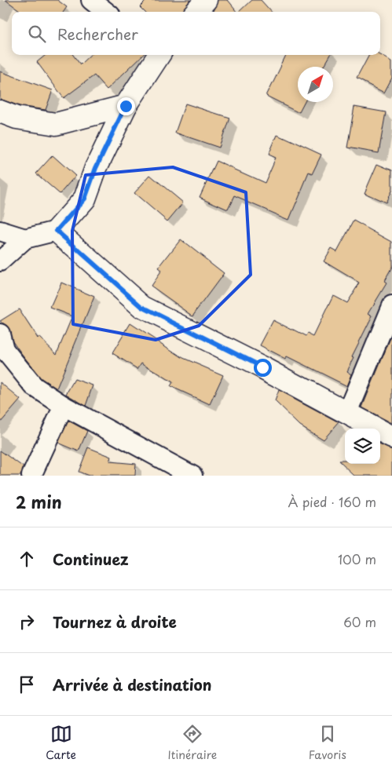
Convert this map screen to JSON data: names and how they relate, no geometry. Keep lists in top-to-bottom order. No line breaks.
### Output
{"north":"top right","page":{"search":"Rechercher","heading":["2 min","À pied · 160 m"],"list":[["Continuez","100 m"],["Tournez à droite","60 m"],"Arrivée à destination"],"nav":["Carte","Itinéraire","Favoris"]}}
